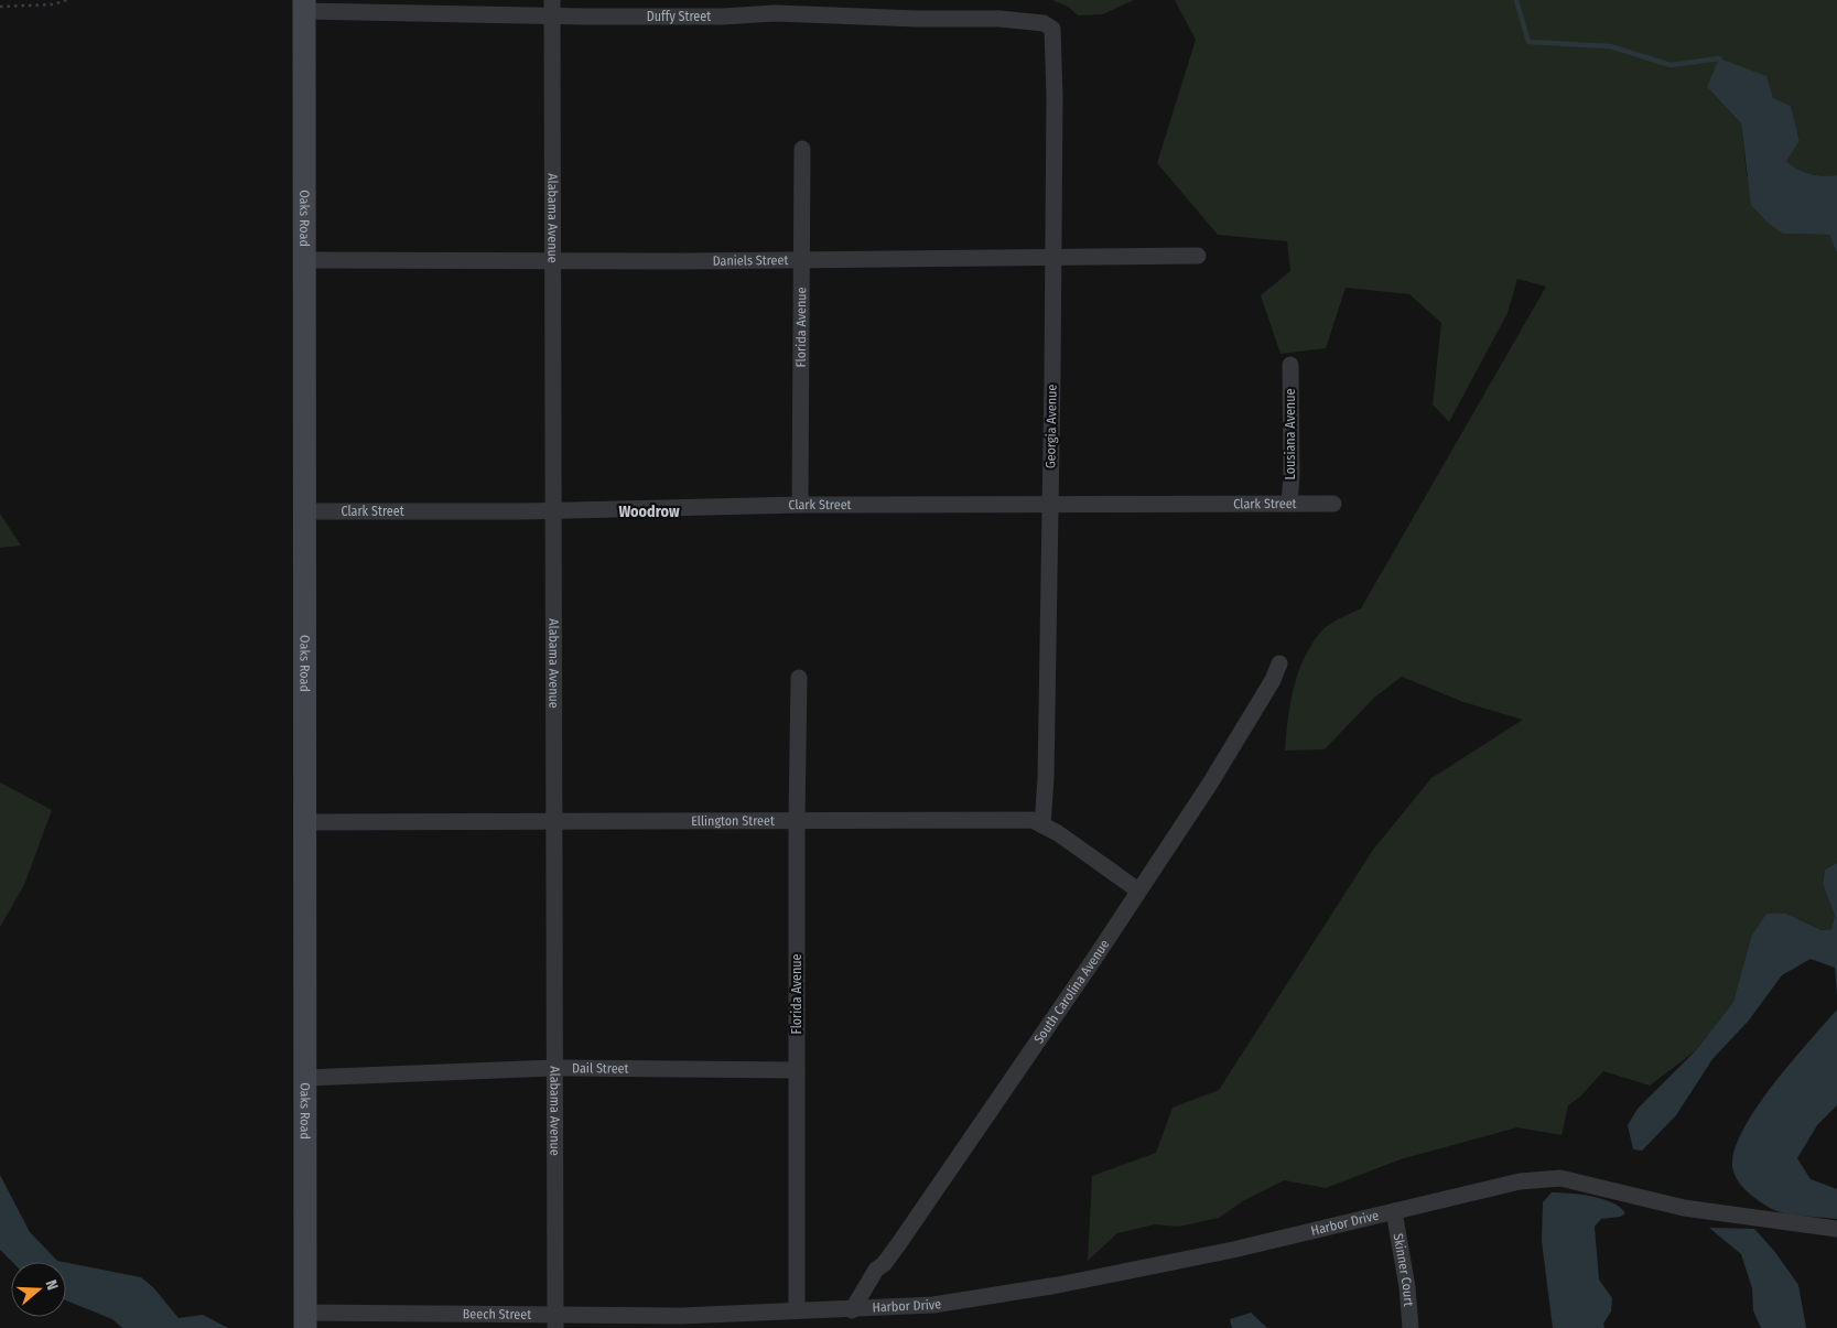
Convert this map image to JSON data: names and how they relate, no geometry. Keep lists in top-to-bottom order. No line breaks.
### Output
{"streets":{"street":["Duffy Street","Oaks Road","Alabama Avenue","Daniels Street","Florida Avenue","Georgia Avenue","Lousiana Avenue","Clark Street","Ellington Street","South Carolina Avenue","Dail Street","Harbor Drive","Skinner Court","Beech Street"]},"crossings":[["Duffy Street","Oaks Road"],["Duffy Street","Alabama Avenue"],["Duffy Street","Georgia Avenue"],["Oaks Road","Daniels Street"],["Oaks Road","Clark Street"],["Oaks Road","Ellington Street"],["Oaks Road","Dail Street"],["Oaks Road","Beech Street"],["Alabama Avenue","Daniels Street"],["Alabama Avenue","Clark Street"],["Alabama Avenue","Ellington Street"],["Alabama Avenue","Dail Street"],["Alabama Avenue","Beech Street"],["Daniels Street","Florida Avenue"],["Daniels Street","Georgia Avenue"],["Florida Avenue","Clark Street"],["Florida Avenue","Ellington Street"],["Florida Avenue","Dail Street"],["Florida Avenue","Beech Street"],["Georgia Avenue","Clark Street"],["Georgia Avenue","Ellington Street"],["Lousiana Avenue","Clark Street"],["Ellington Street","South Carolina Avenue"],["South Carolina Avenue","Harbor Drive"],["South Carolina Avenue","Beech Street"],["Harbor Drive","Skinner Court"],["Harbor Drive","Beech Street"]],"districts":["Woodrow"],"north":"right"}
